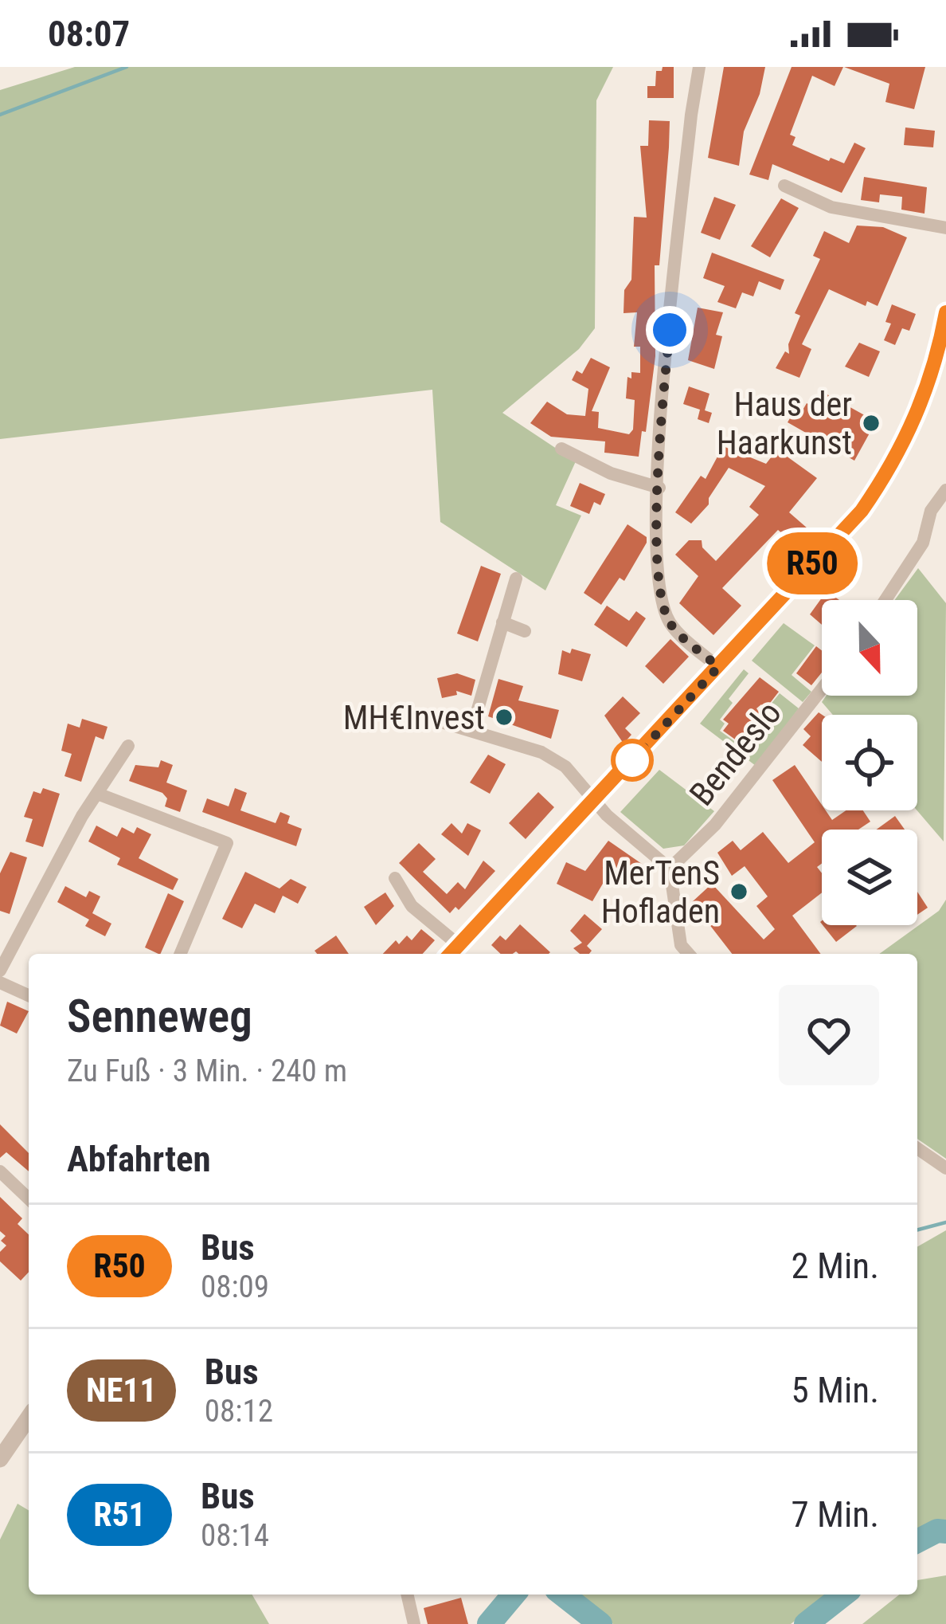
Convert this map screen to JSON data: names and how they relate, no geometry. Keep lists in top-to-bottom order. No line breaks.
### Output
{"streets":{"street":["Bendeslo"]},"places":["Haus der Haarkunst","MH€Invest","MerTenS Hofladen"],"lines":["bus line R50"],"north":"bottom","page":{"status":"08:07","on_map":"R50","heading":[["Senneweg","Zu Fuß · 3 Min. · 240 m"],"Abfahrten"],"list":[{"mark":"R50","name":"Bus","note":"08:09","value":"2 Min."},{"mark":"NE11","name":"Bus","note":"08:12","value":"5 Min."},{"mark":"R51","name":"Bus","note":"08:14","value":"7 Min."}]}}
